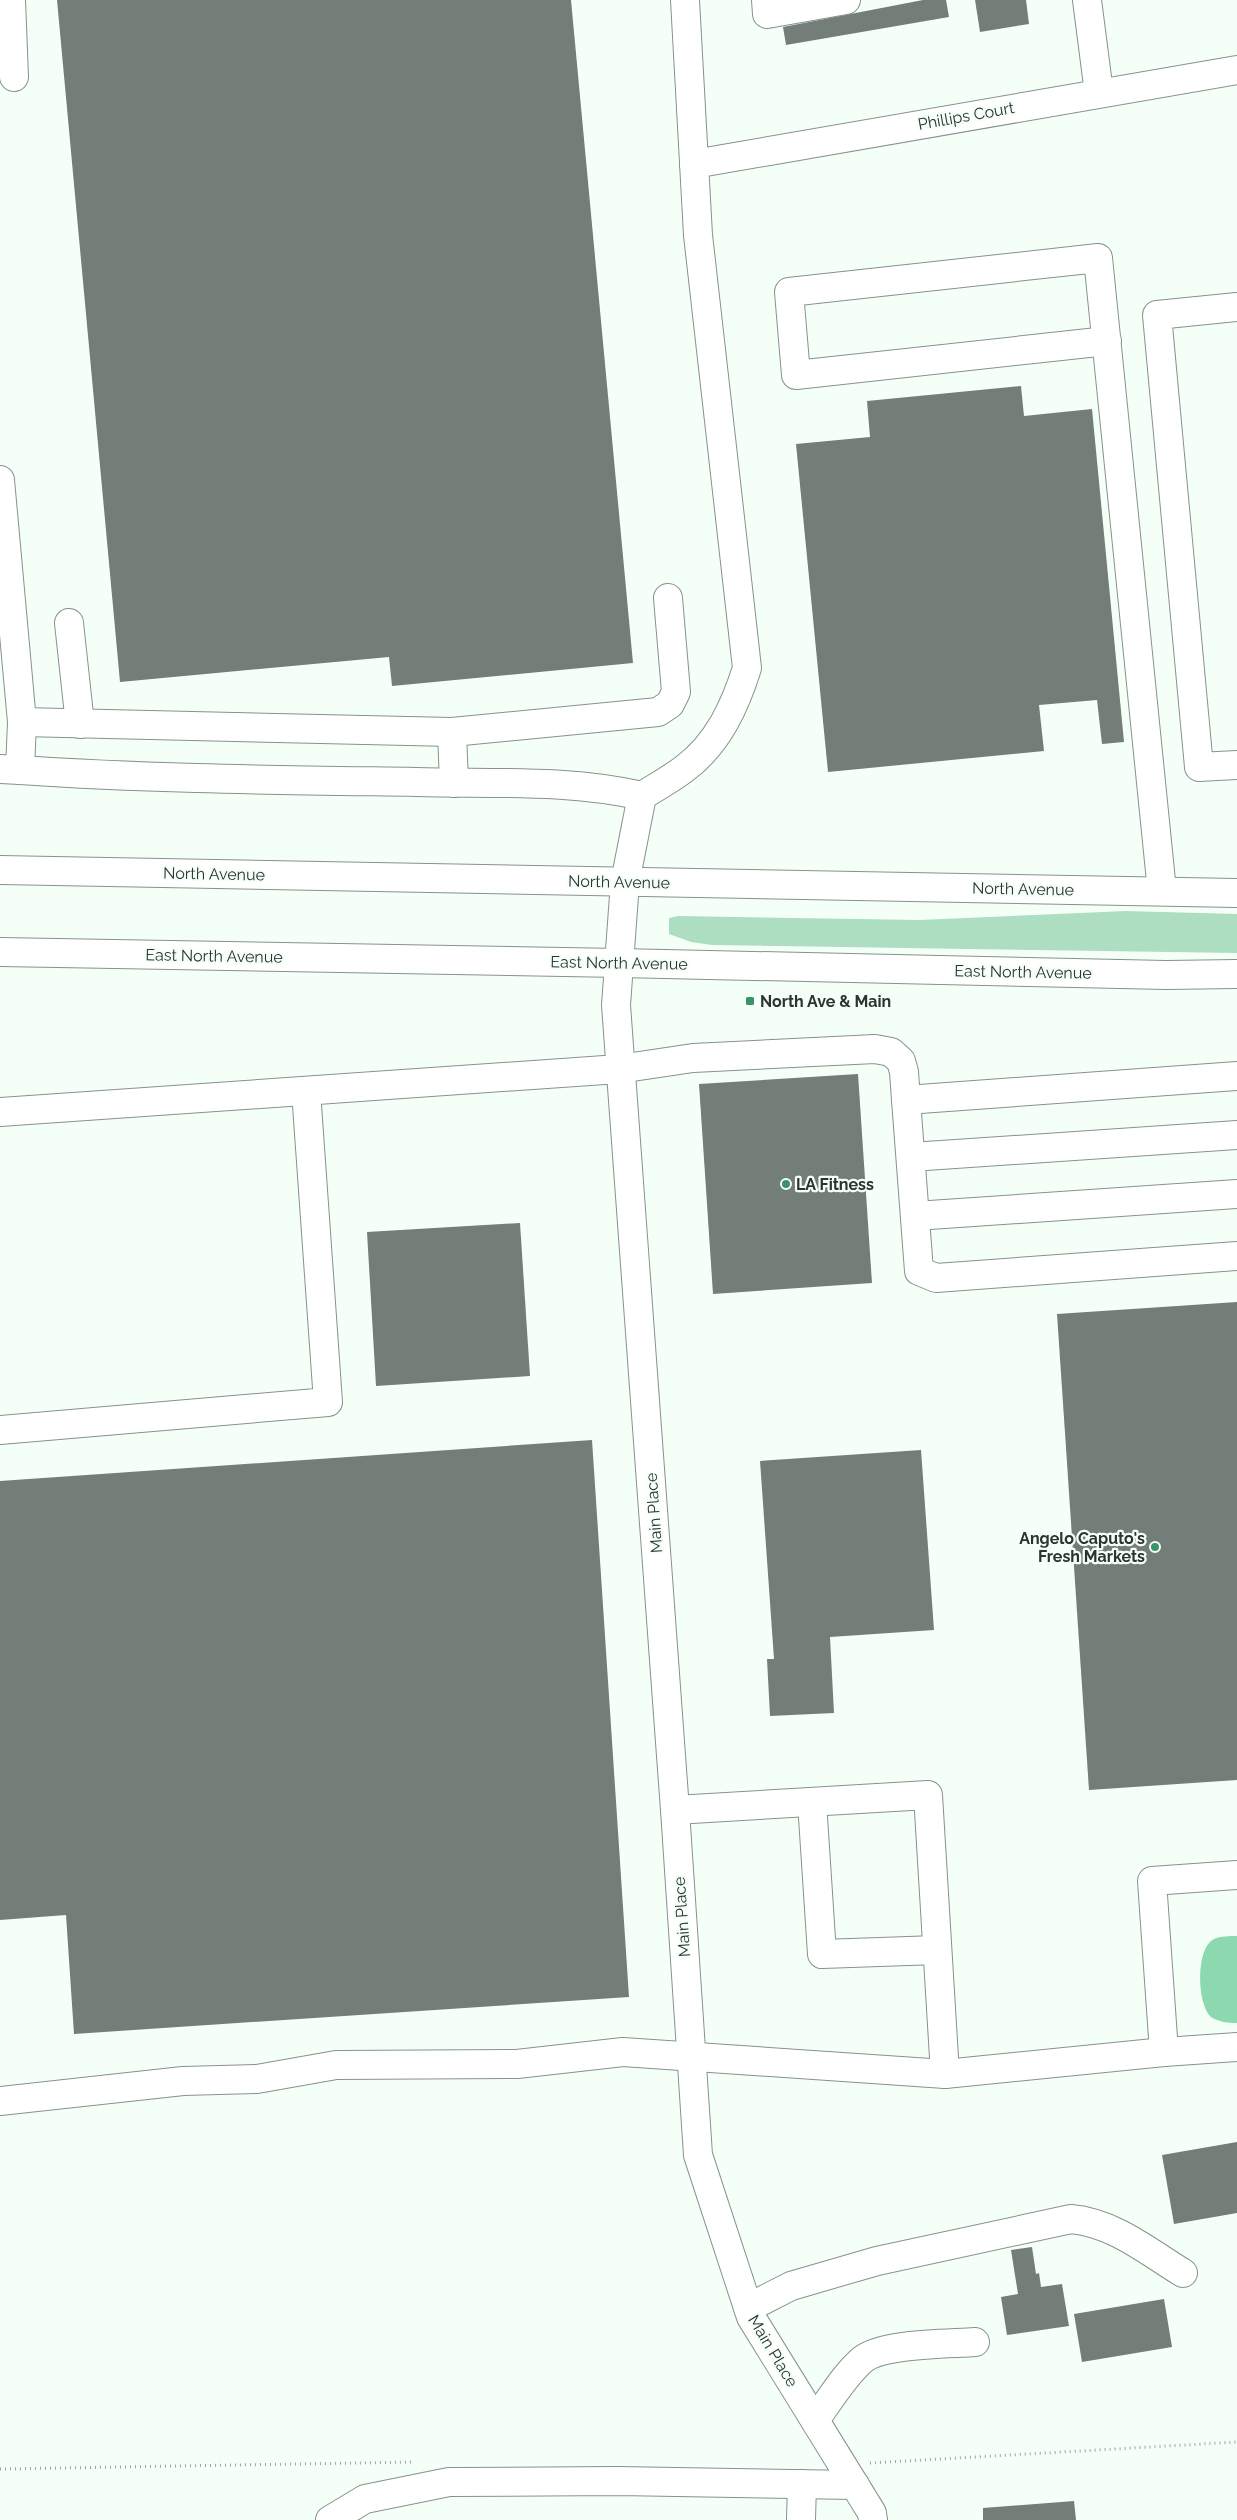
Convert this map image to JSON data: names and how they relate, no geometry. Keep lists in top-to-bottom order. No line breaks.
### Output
{"streets":{"main road":["Phillips Court","North Avenue","East North Avenue","Main Place"]},"crossings":[["North Avenue","Main Place"],["East North Avenue","Main Place"]],"places":{"transit":["North Ave & Main"],"other":["LA Fitness","Angelo Caputo's Fresh Markets"]}}
